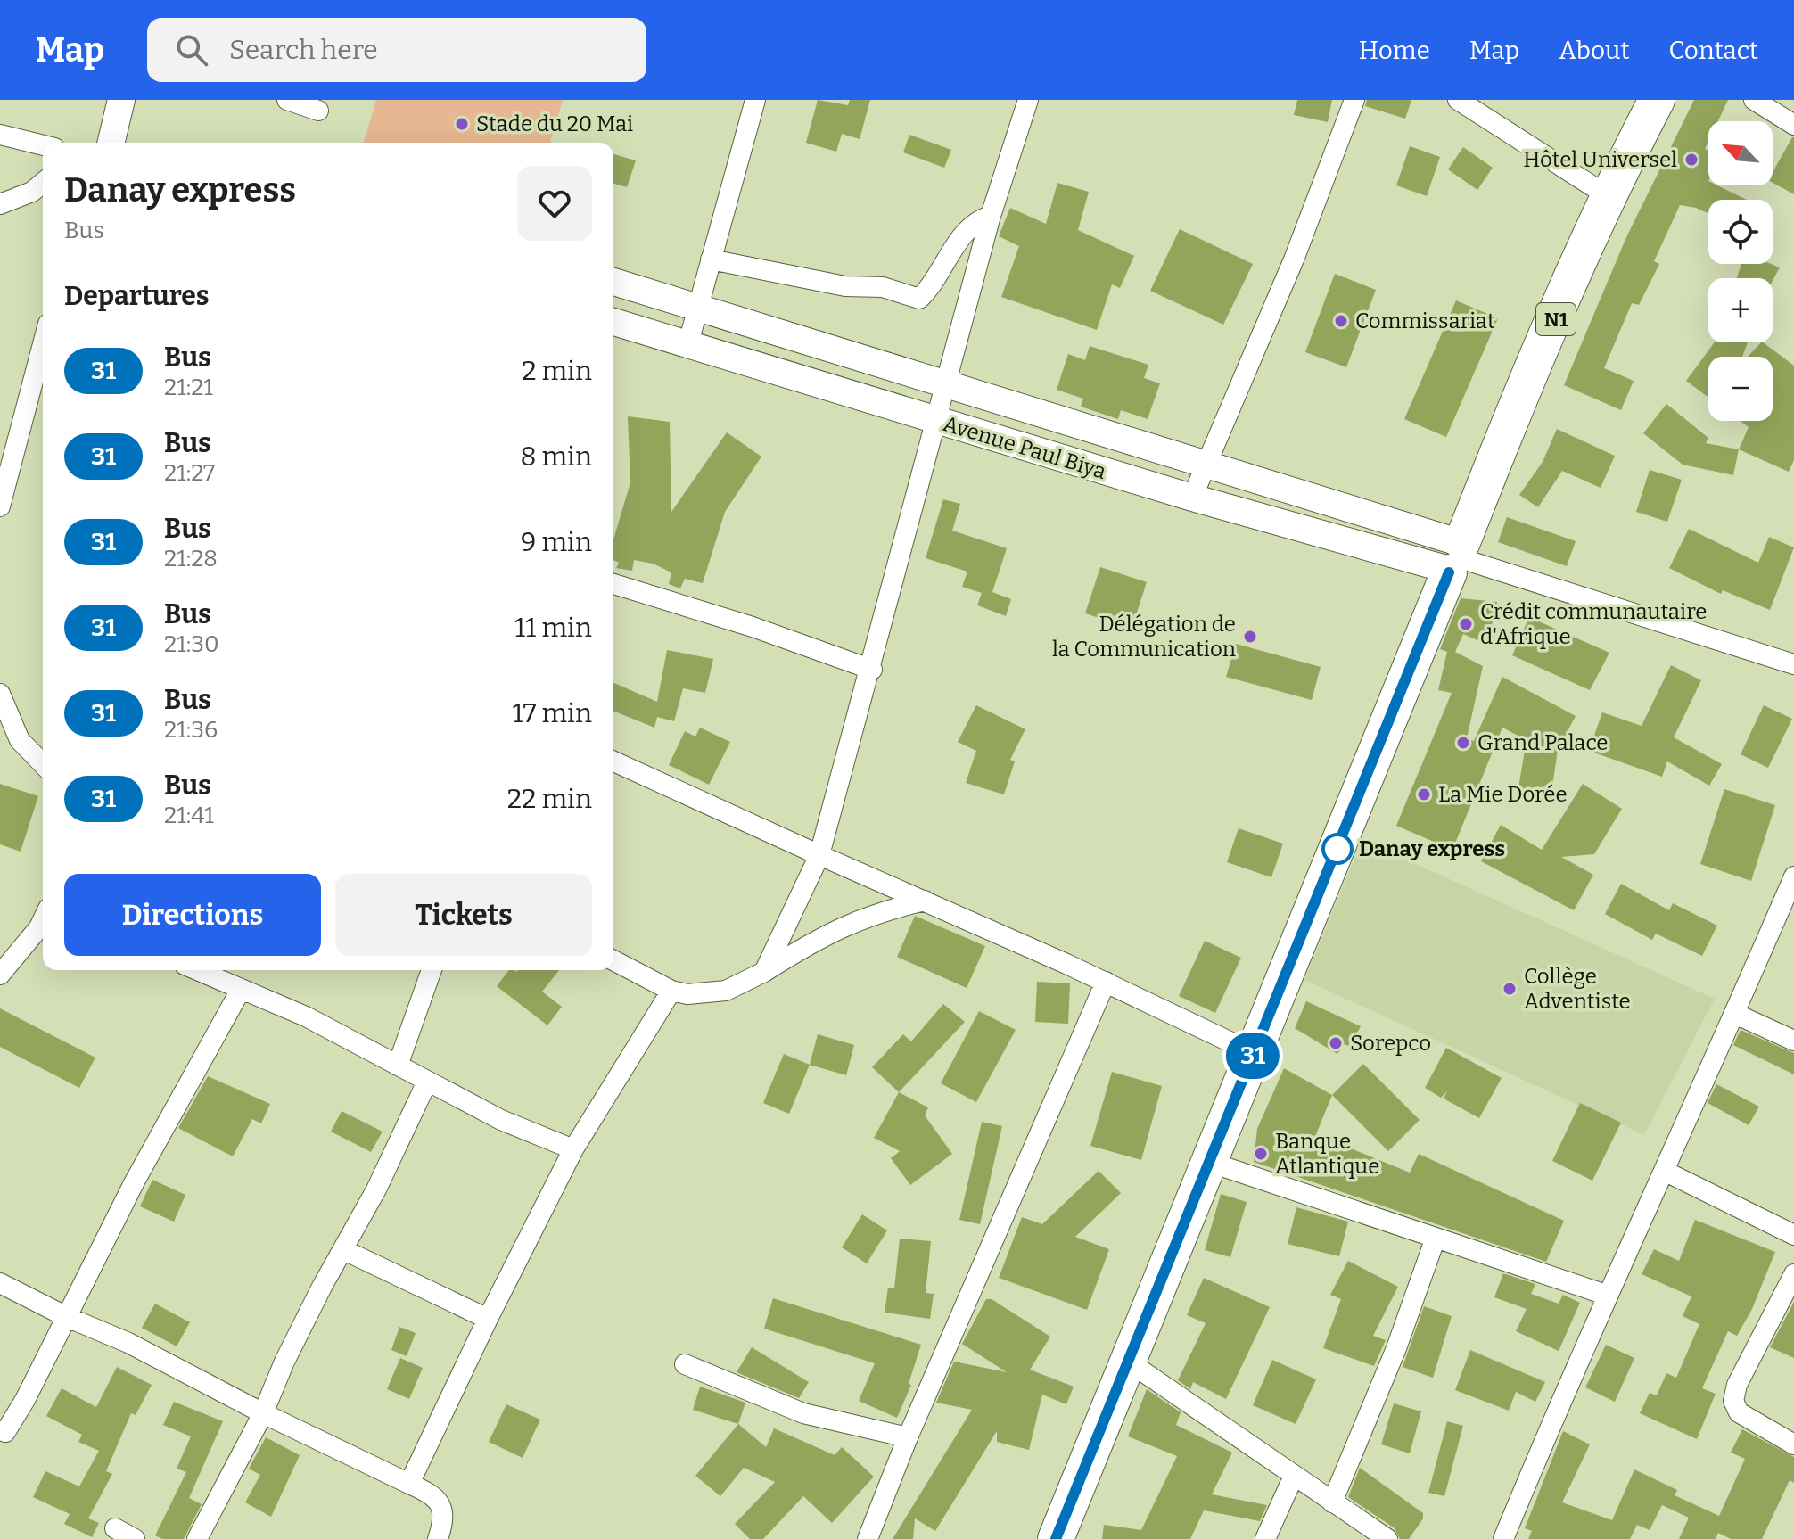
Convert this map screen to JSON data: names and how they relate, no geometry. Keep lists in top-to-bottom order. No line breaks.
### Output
{"streets":{"highway":["N1"],"street":["Avenue Paul Biya"]},"crossings":[["N1","Avenue Paul Biya"]],"places":["Stade du 20 Mai","Hôtel Universel","Commissariat","Crédit communautaire d'Afrique","Délégation de la Communication","Grand Palace","La Mie Dorée","Danay express","Collège Adventiste","Sorepco","Banque Atlantique"],"lines":["bus line 31"],"north":"top left","page":{"header":"Map","search":"Search here","nav":["Home","Map","About","Contact"],"on_map":"31","map_buttons":["+","−"],"heading":[["Danay express","Bus"],"Departures"],"list":[{"mark":"31","name":"Bus","note":"21:21","value":"2 min"},{"mark":"31","name":"Bus","note":"21:27","value":"8 min"},{"mark":"31","name":"Bus","note":"21:28","value":"9 min"},{"mark":"31","name":"Bus","note":"21:30","value":"11 min"},{"mark":"31","name":"Bus","note":"21:36","value":"17 min"},{"mark":"31","name":"Bus","note":"21:41","value":"22 min"}],"buttons":["Directions","Tickets"]}}
